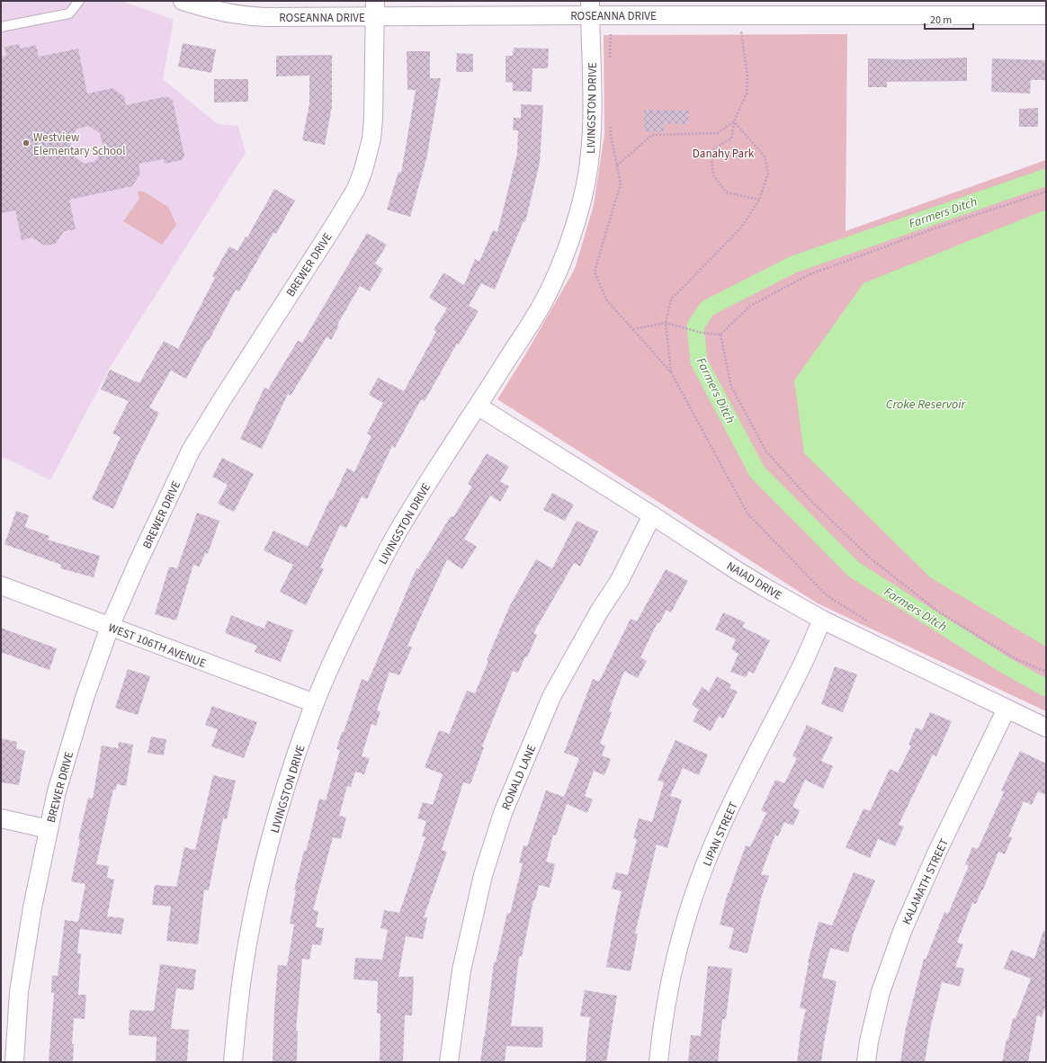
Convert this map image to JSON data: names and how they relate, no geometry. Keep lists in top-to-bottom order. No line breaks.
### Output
{"streets":{"street":["ROSEANNA DRIVE","LIVINGSTON DRIVE","BREWER DRIVE","NAIAD DRIVE","WEST 106TH AVENUE","RONALD LANE","LIPAN STREET","KALAMATH STREET"]},"crossings":[["ROSEANNA DRIVE","LIVINGSTON DRIVE"],["ROSEANNA DRIVE","BREWER DRIVE"],["LIVINGSTON DRIVE","NAIAD DRIVE"],["LIVINGSTON DRIVE","WEST 106TH AVENUE"],["BREWER DRIVE","WEST 106TH AVENUE"],["NAIAD DRIVE","RONALD LANE"],["NAIAD DRIVE","LIPAN STREET"],["NAIAD DRIVE","KALAMATH STREET"]],"water":["Farmers Ditch","Croke Reservoir"],"parks":["Danahy Park"],"places":["Westview Elementary School"],"scale_bar":"20 m"}
